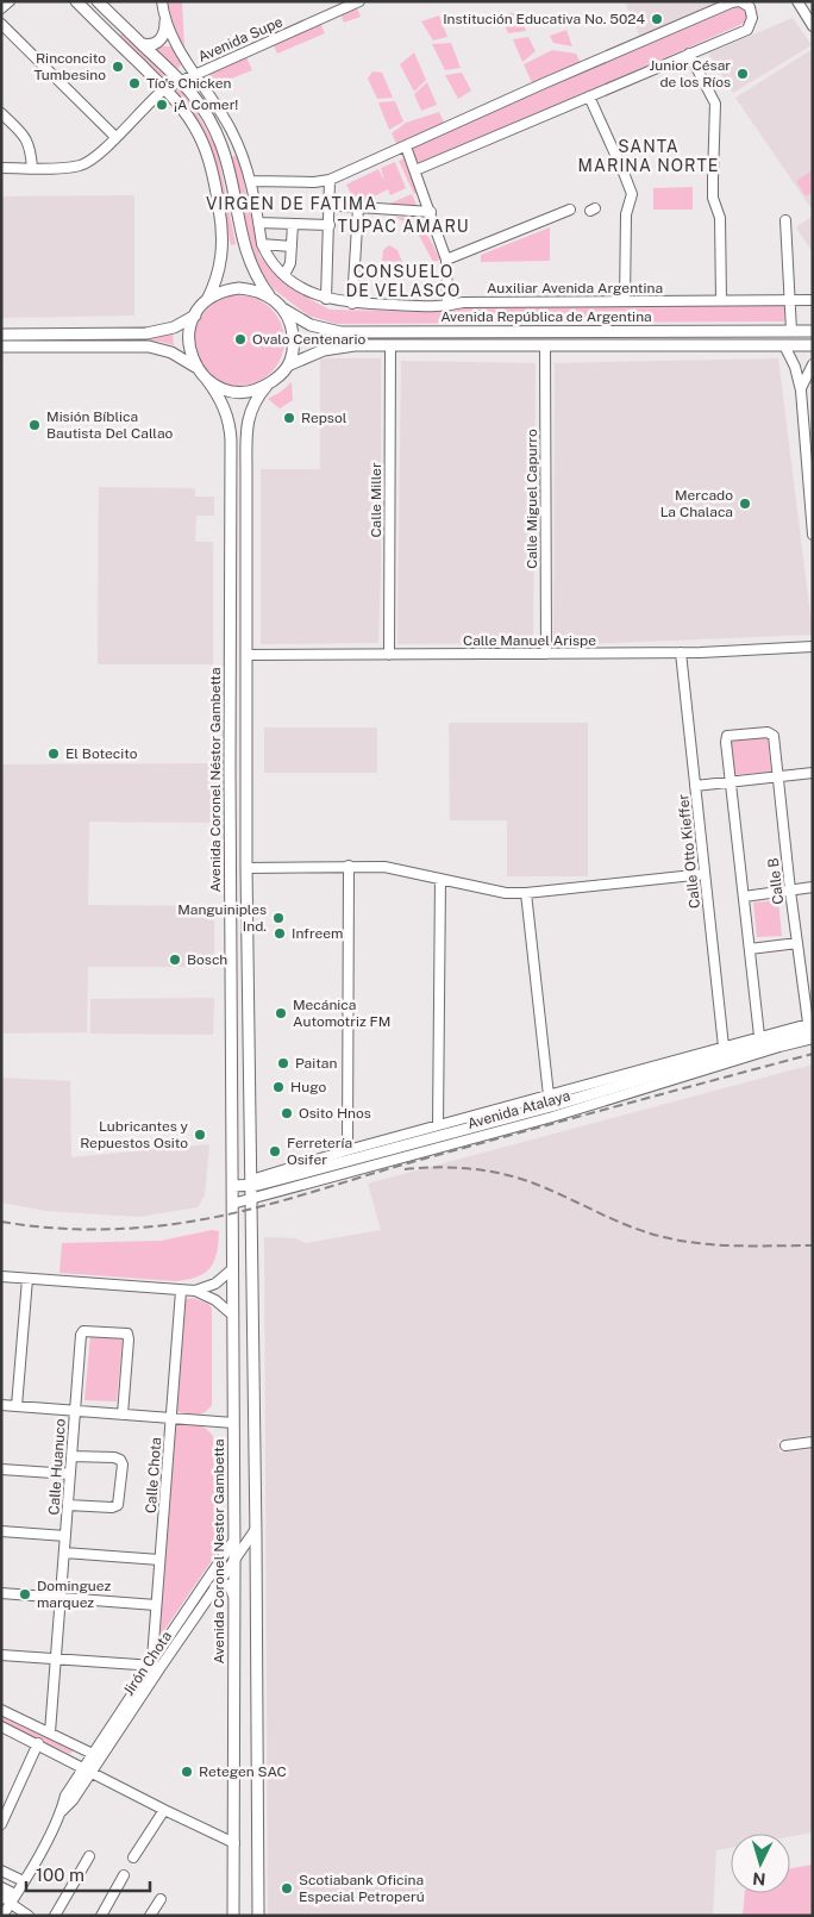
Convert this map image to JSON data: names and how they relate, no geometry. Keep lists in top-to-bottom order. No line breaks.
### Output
{"streets":{"main road":["Avenida República de Argentina","Avenida Coronel Néstor Gambetta","Avenida Atalaya","Avenida Coronel Nestor Gambetta"],"street":["Avenida Supe","Auxiliar Avenida Argentina","Calle Miguel Capurro","Calle Miller","Calle Manuel Arispe","Calle Otto Kieffer","Calle B","Calle Huanuco","Calle Chota","Jirón Chota"]},"crossings":[["Avenida Supe","Auxiliar Avenida Argentina"],["Avenida República de Argentina","Calle Miguel Capurro"],["Avenida República de Argentina","Calle Miller"],["Avenida República de Argentina","Avenida Coronel Néstor Gambetta"],["Calle Miguel Capurro","Calle Manuel Arispe"],["Calle Miller","Calle Manuel Arispe"],["Calle Manuel Arispe","Calle Otto Kieffer"],["Avenida Coronel Néstor Gambetta","Avenida Atalaya"],["Avenida Coronel Néstor Gambetta","Avenida Coronel Nestor Gambetta"],["Calle Otto Kieffer","Avenida Atalaya"],["Calle B","Avenida Atalaya"],["Avenida Atalaya","Avenida Coronel Nestor Gambetta"],["Calle Chota","Jirón Chota"],["Avenida Coronel Nestor Gambetta","Jirón Chota"]],"districts":["SANTA MARINA NORTE","VIRGEN DE FATIMA","TUPAC AMARU","CONSUELO DE VELASCO"],"places":["Institución Educativa No. 5024","Rinconcito Tumbesino","Junior César de los Ríos","Tío's Chicken","¡A Comer!","Ovalo Centenario","Repsol","Misión Bíblica Bautista Del Callao","Mercado La Chalaca","El Botecito","Manguiniples Ind.","Infreem","Bosch","Mecánica Automotriz FM","Paitan","Hugo","Osito Hnos","Lubricantes y Repuestos Osito","Ferretería Osifer","Dominguez marquez","Retegen SAC","Scotiabank Oficina Especial Petroperú"],"scale_bar":"100 m","north":"bottom"}
